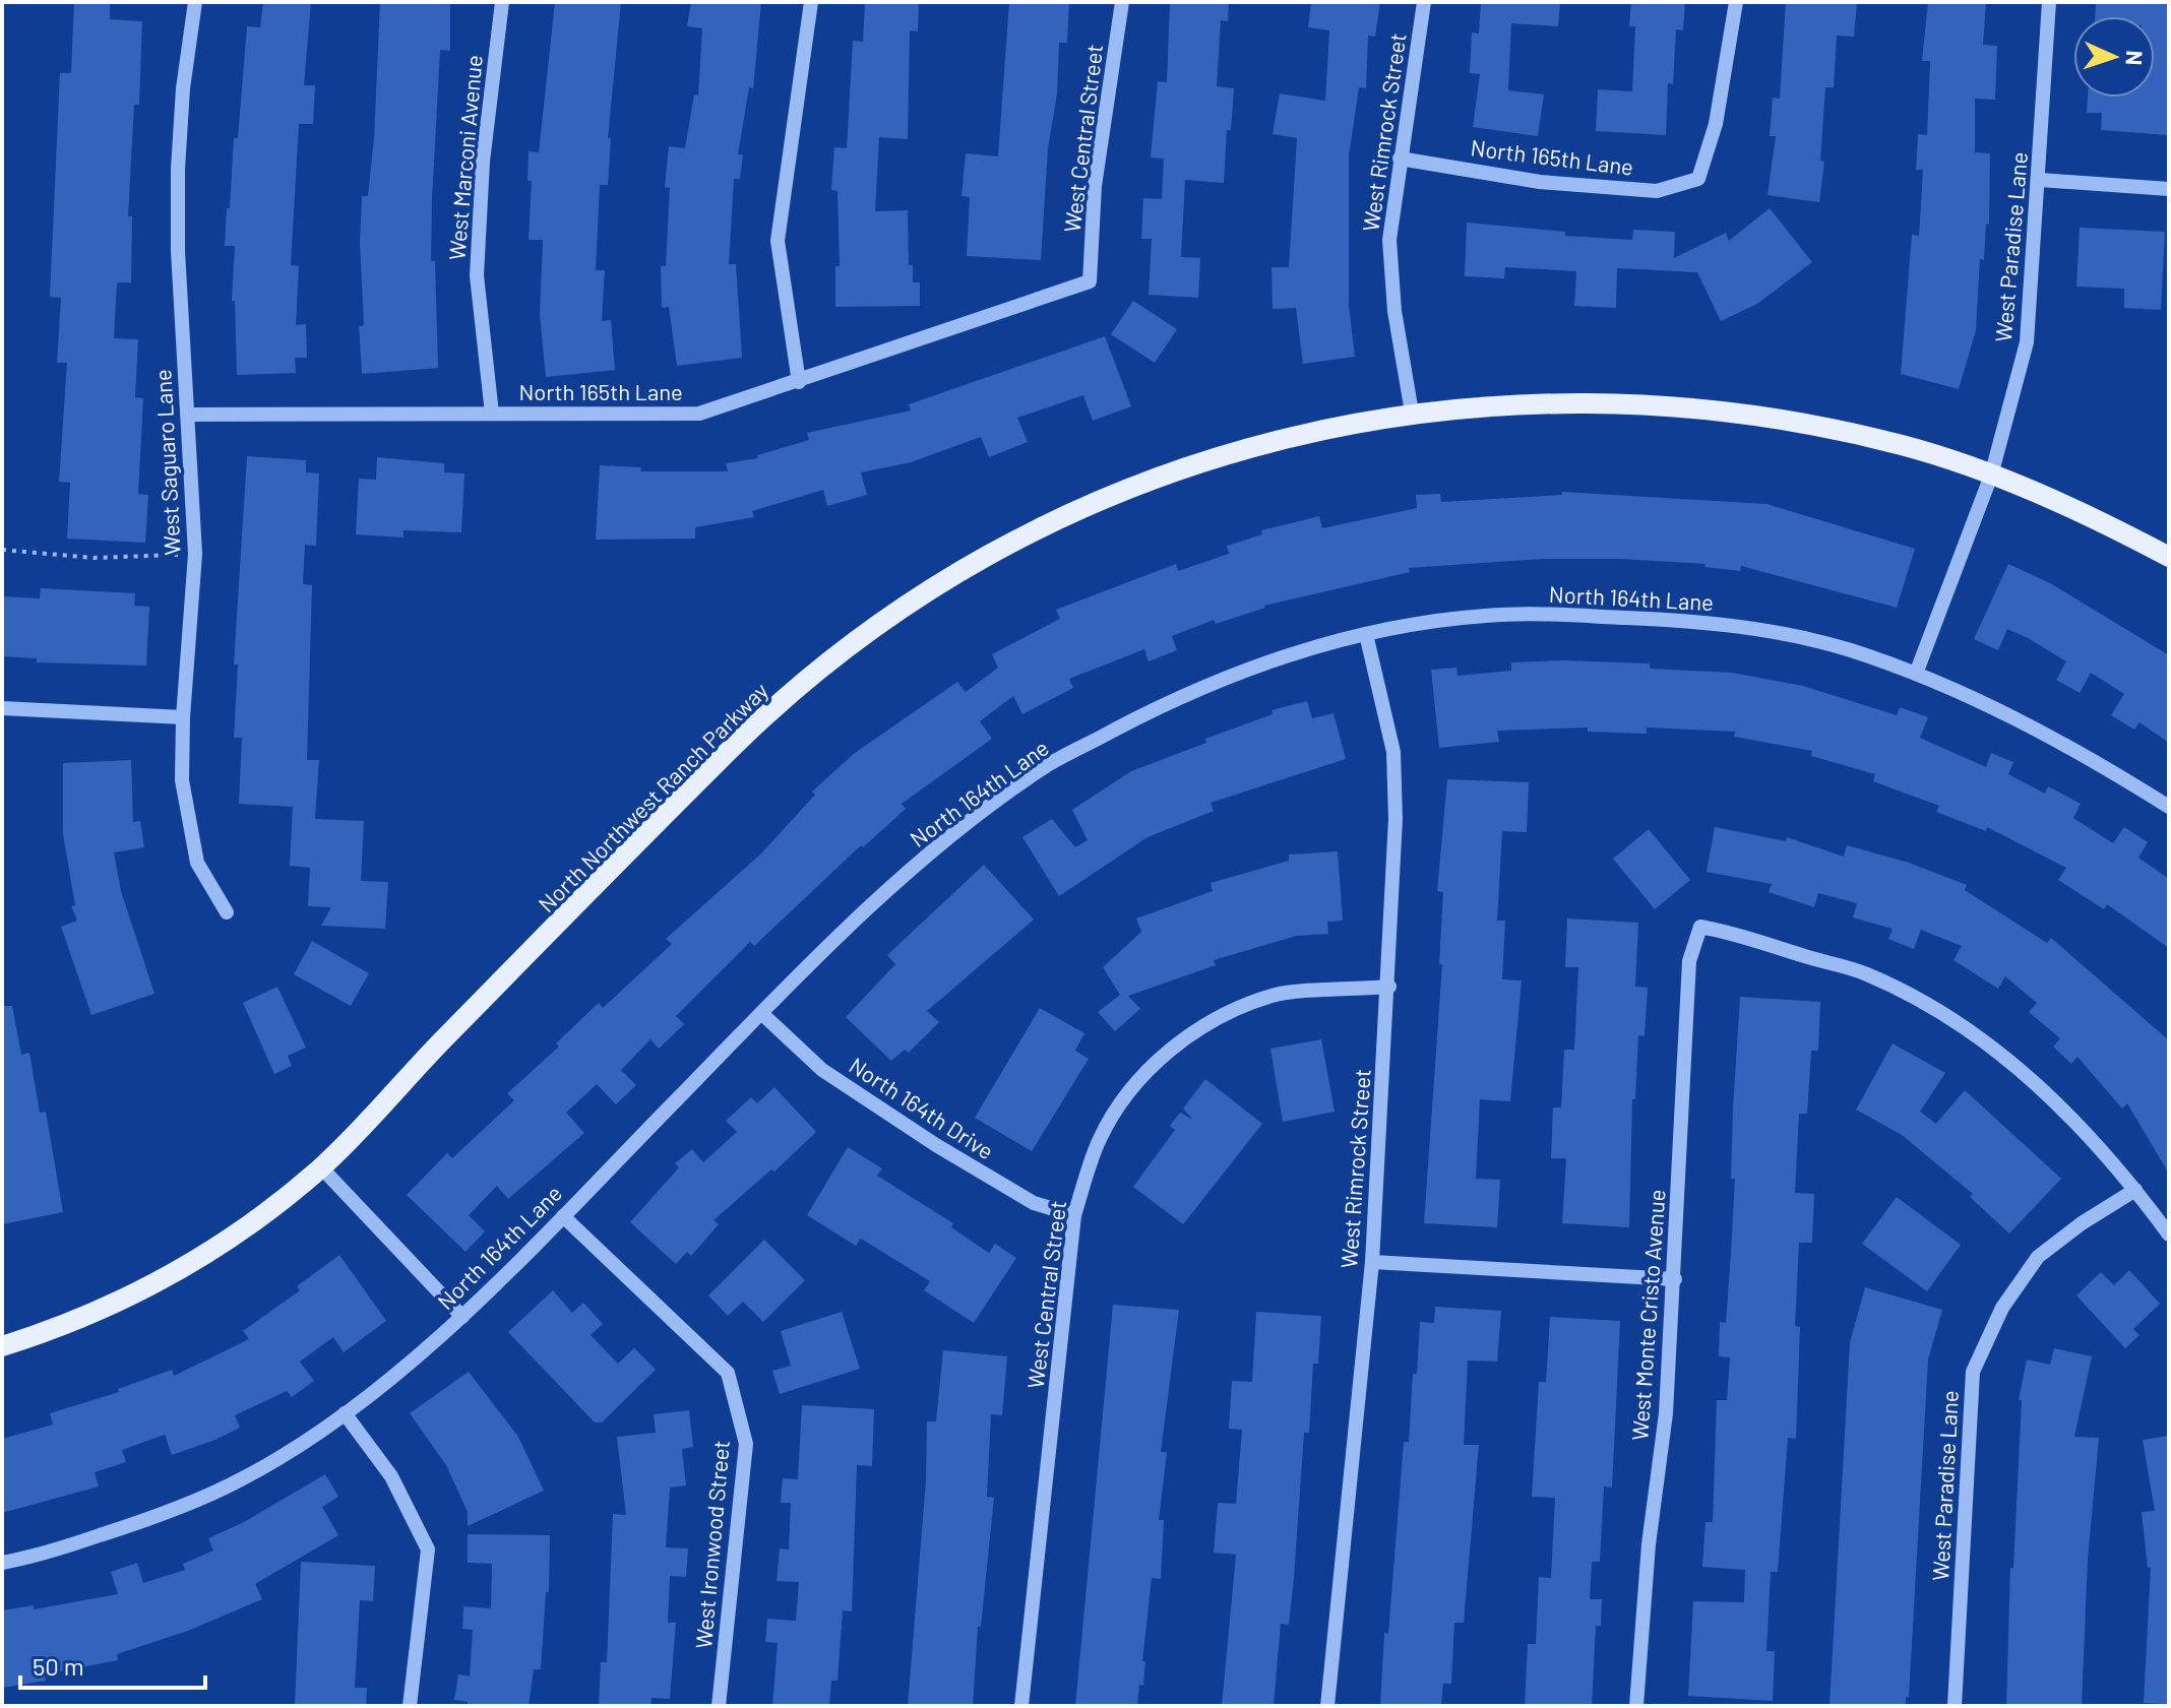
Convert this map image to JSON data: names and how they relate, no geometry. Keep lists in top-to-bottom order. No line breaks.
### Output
{"streets":{"main road":["North Northwest Ranch Parkway"],"street":["West Rimrock Street","West Central Street","North 165th Lane","West Marconi Avenue","West Paradise Lane","West Saguaro Lane","North 164th Lane","North 164th Drive","West Monte Cristo Avenue","West Ironwood Street"]},"crossings":[["West Rimrock Street","West Central Street"],["West Rimrock Street","North 165th Lane"],["West Rimrock Street","North 164th Lane"],["West Rimrock Street","North Northwest Ranch Parkway"],["West Central Street","North 165th Lane"],["West Central Street","North 164th Drive"],["North 165th Lane","West Marconi Avenue"],["North 165th Lane","West Saguaro Lane"],["West Paradise Lane","North 164th Lane"],["West Paradise Lane","North Northwest Ranch Parkway"],["West Paradise Lane","West Monte Cristo Avenue"],["North 164th Lane","North 164th Drive"],["North 164th Lane","West Ironwood Street"]],"scale_bar":"50 m","north":"right"}
